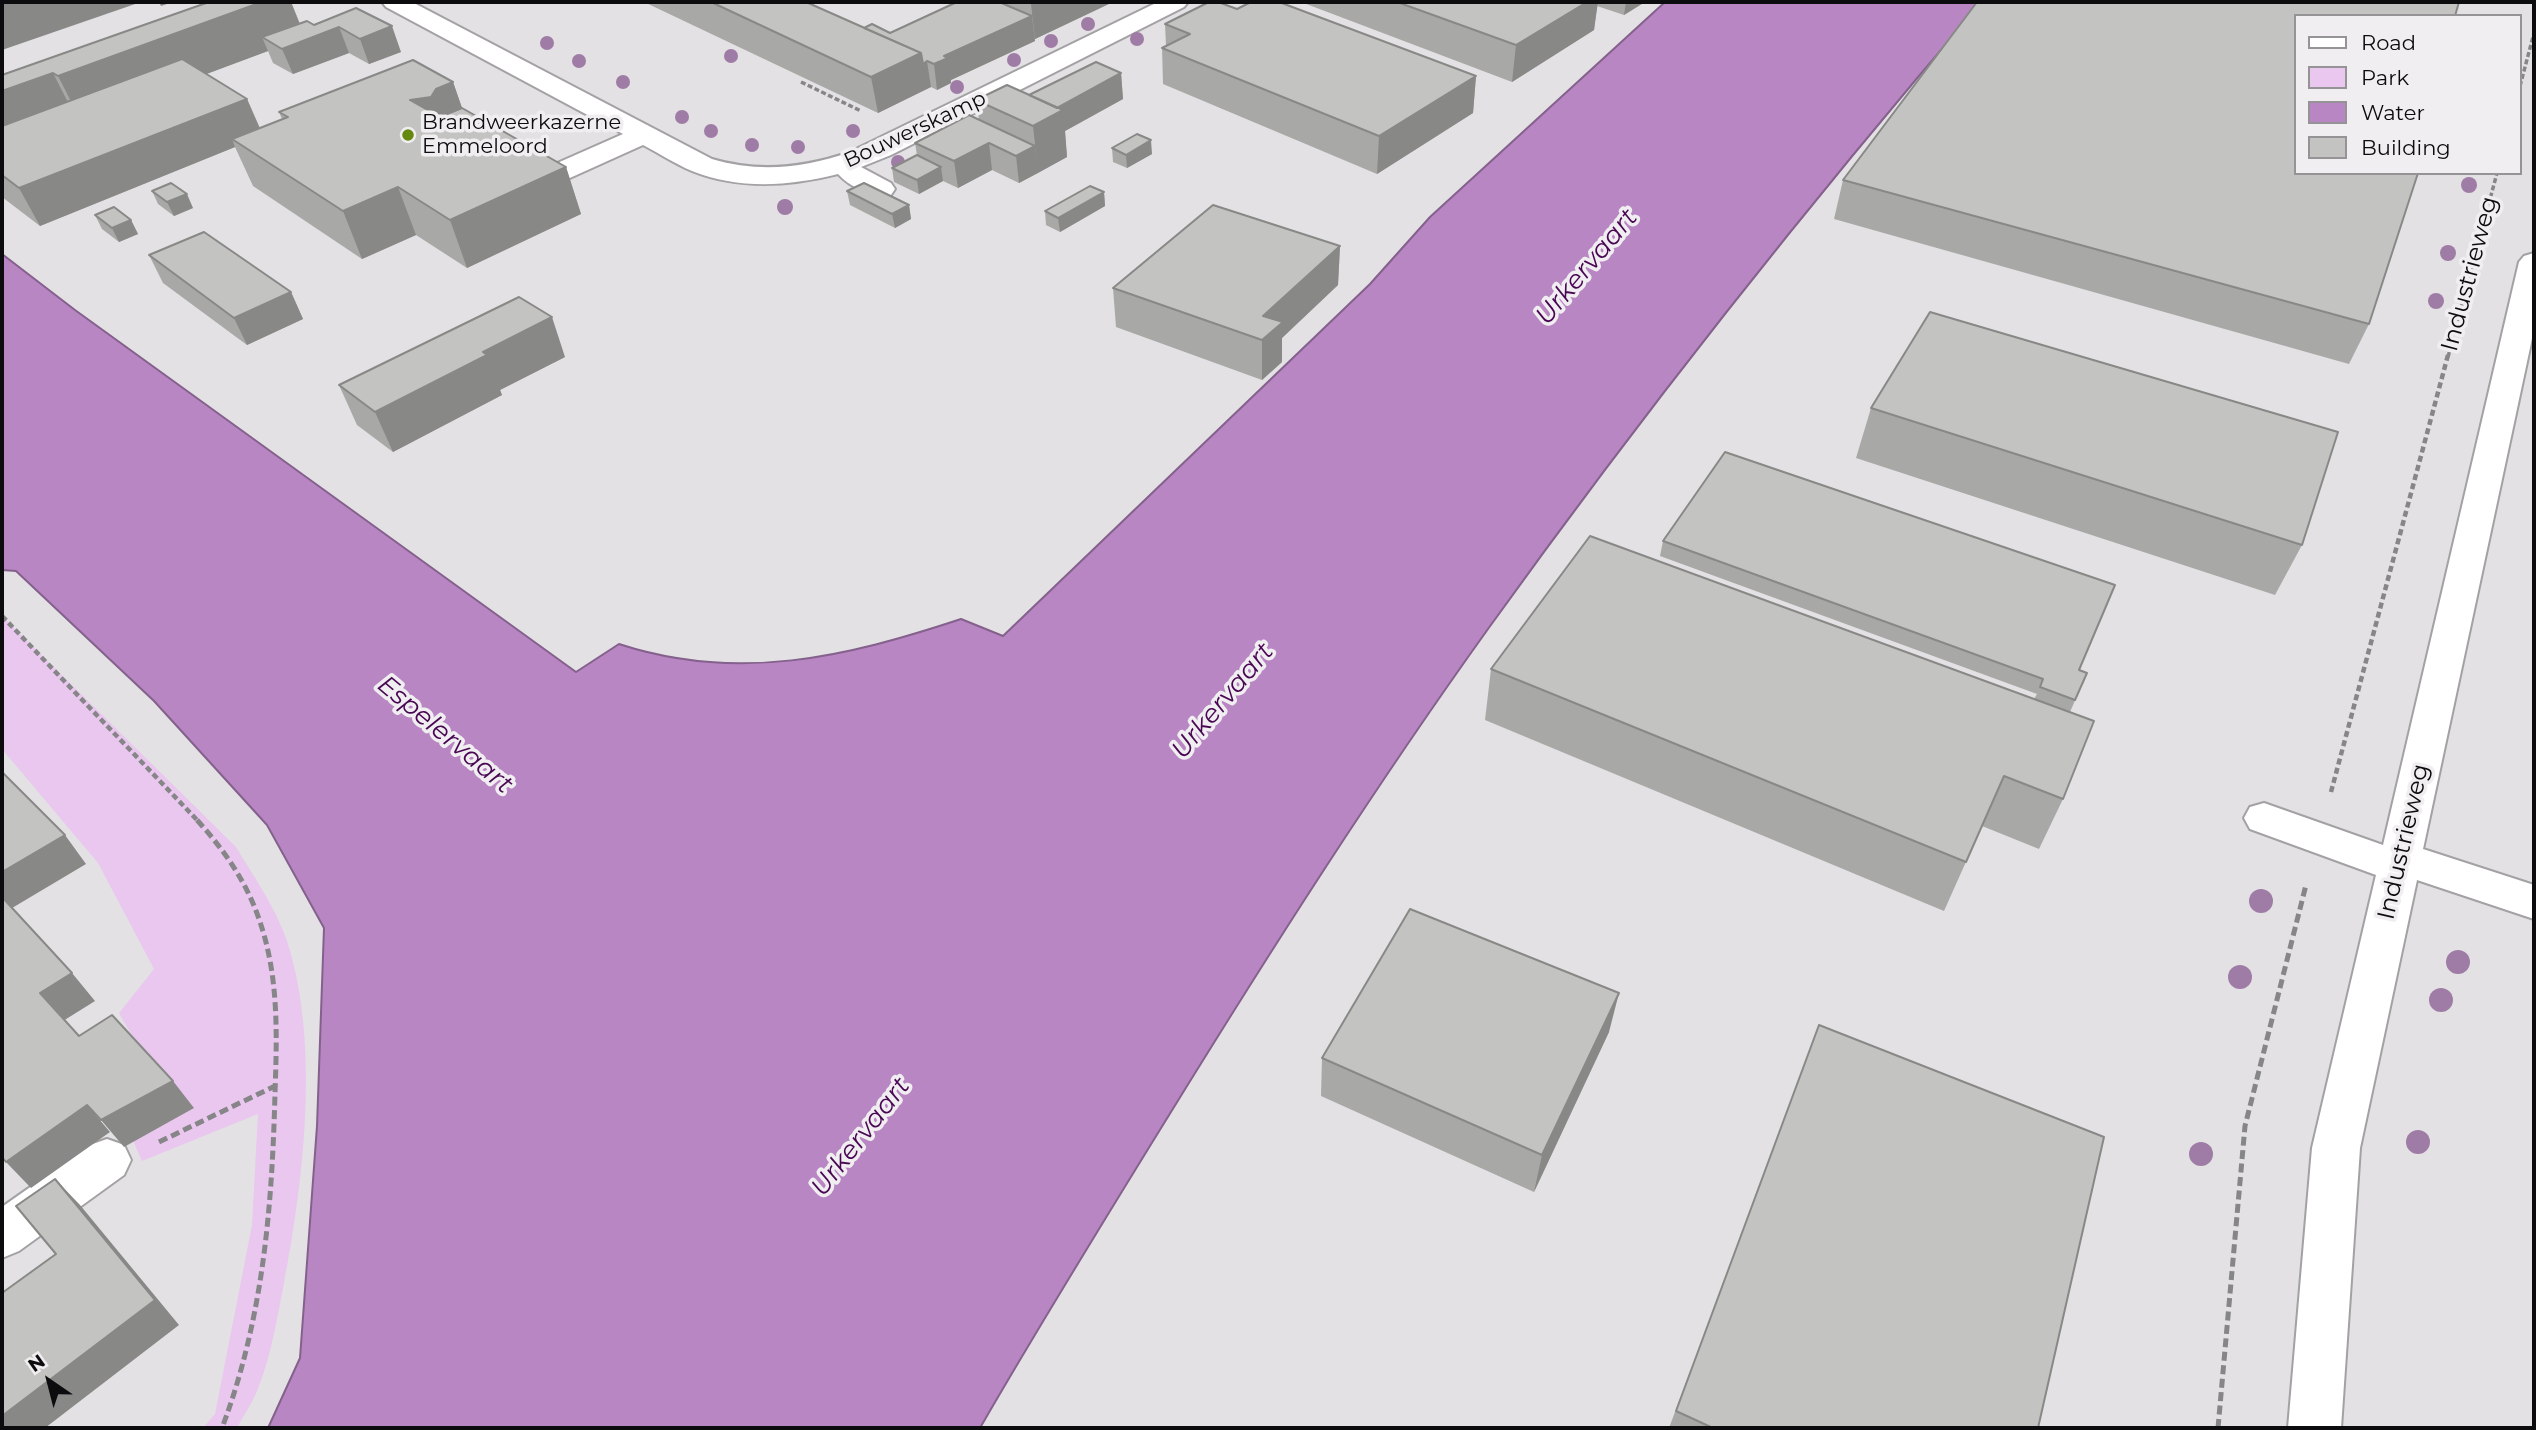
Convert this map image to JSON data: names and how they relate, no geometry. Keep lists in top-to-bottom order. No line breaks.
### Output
{"streets":{"street":["Bouwerskamp","Industrieweg"]},"water":["Urkervaart","Espelervaart"],"places":["Brandweerkazerne Emmeloord"],"legend":["Road","Park","Water","Building"],"north":"top left"}
